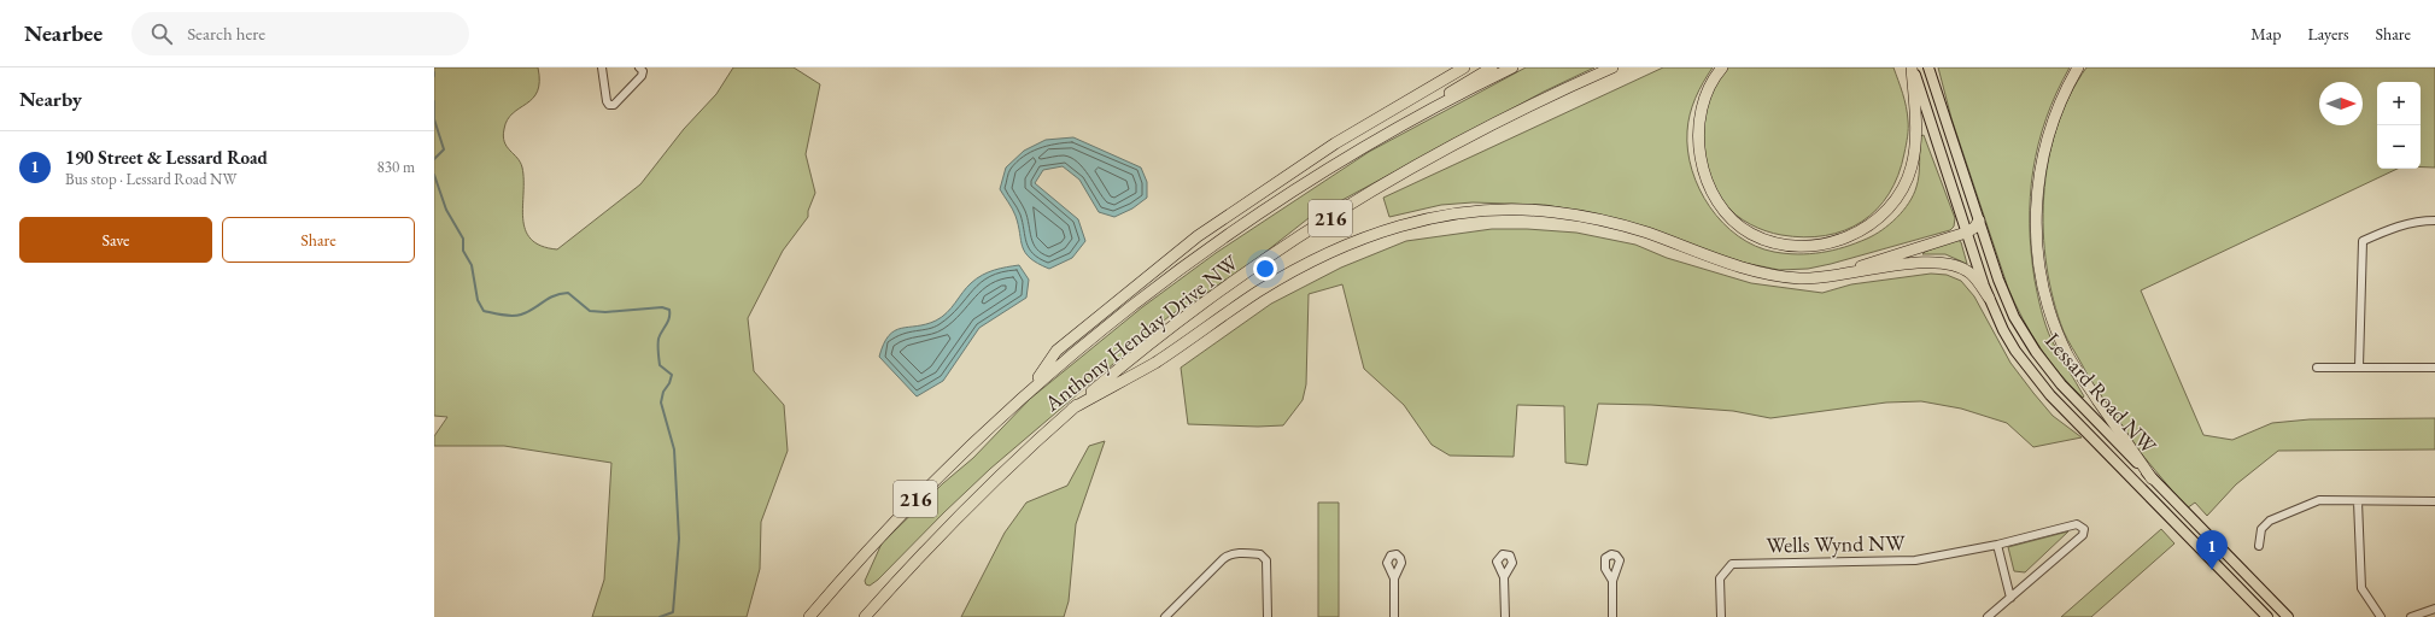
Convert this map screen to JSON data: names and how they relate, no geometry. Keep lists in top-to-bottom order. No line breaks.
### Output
{"streets":{"highway":["216","Anthony Henday Drive NW"],"main road":["Lessard Road NW"],"street":["Wells Wynd NW"]},"north":"right","page":{"header":"Nearbee","search":"Search here","nav":["Map","Layers","Share"],"heading":"Nearby","map_buttons":["+","−"],"list":[{"mark":"1","name":"190 Street & Lessard Road","note":"Bus stop · Lessard Road NW","value":"830 m"}],"buttons":["Save","Share"],"pins":"1"}}
